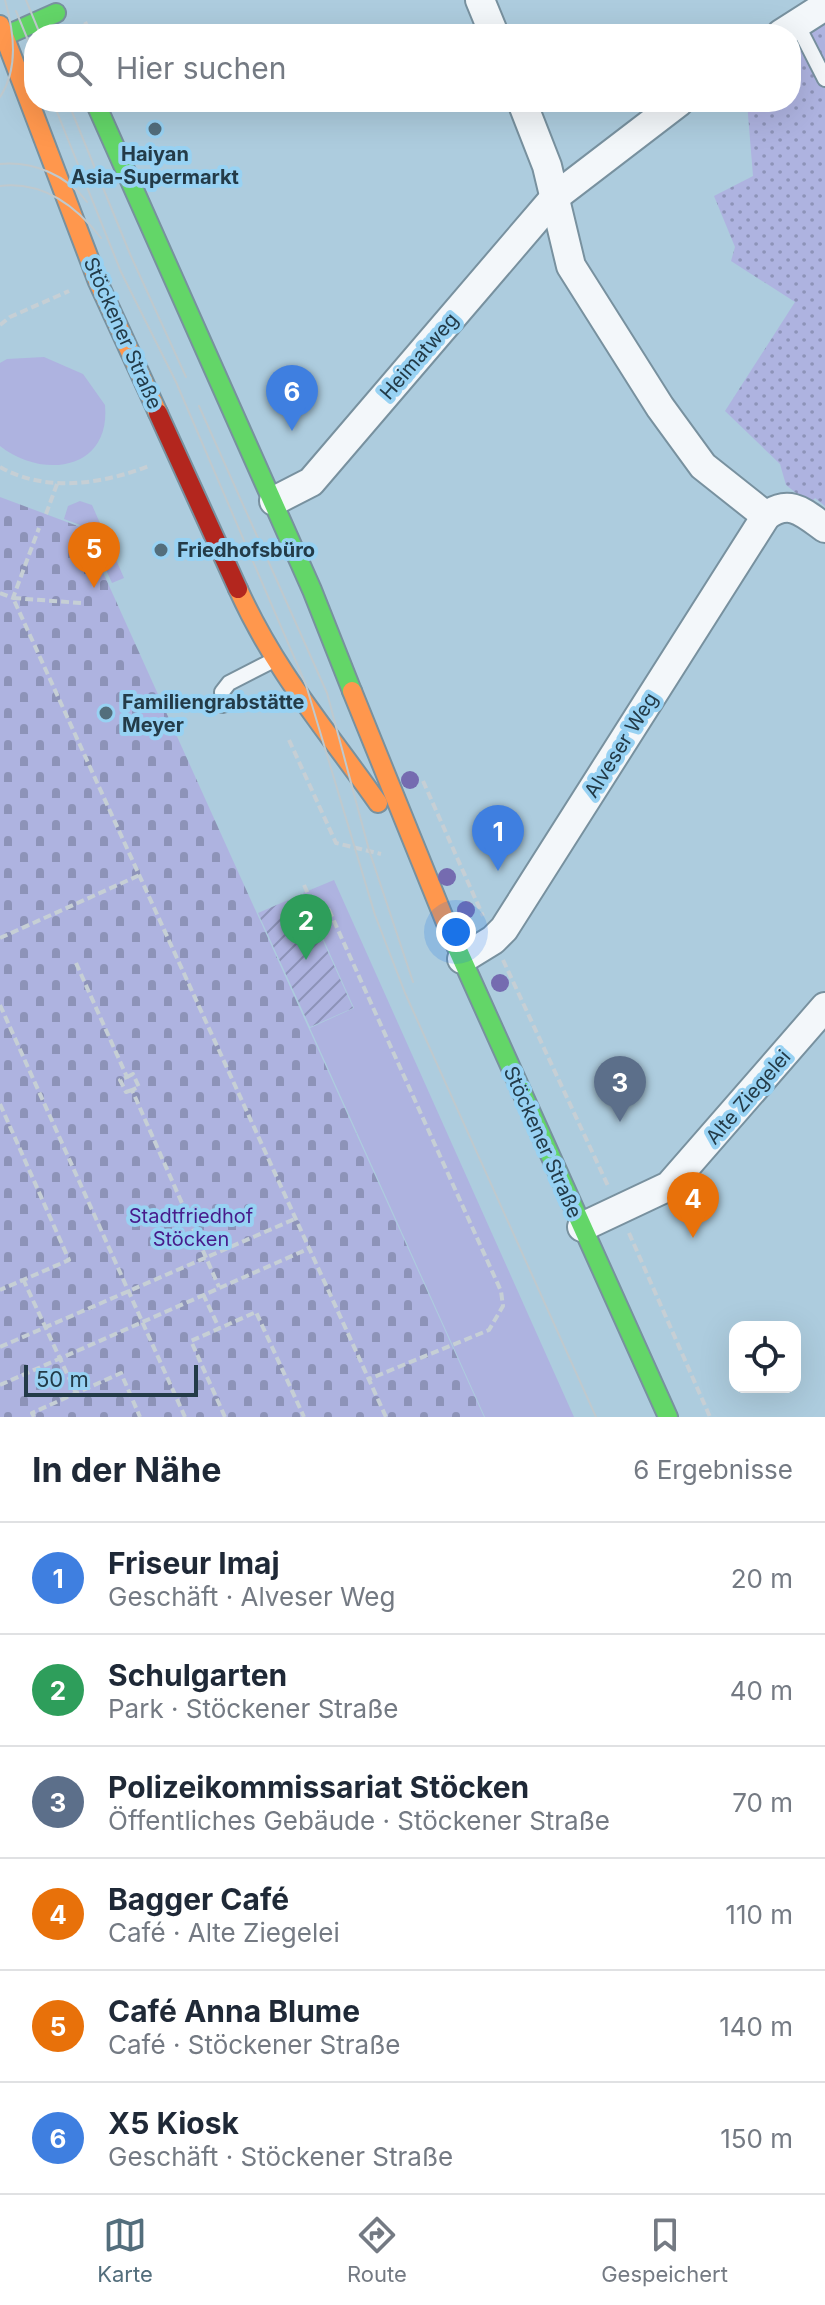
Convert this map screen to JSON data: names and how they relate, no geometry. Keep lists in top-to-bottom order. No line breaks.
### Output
{"streets":{"street":["Stöckener Straße","Heimatweg","Alveser Weg","Alte Ziegelei"]},"crossings":[["Stöckener Straße","Heimatweg"],["Stöckener Straße","Alveser Weg"],["Stöckener Straße","Alte Ziegelei"]],"parks":["Stadtfriedhof Stöcken"],"places":["Haiyan Asia-Supermarkt","Friedhofsbüro","Familiengrabstätte Meyer"],"scale_bar":"50 m","page":{"search":"Hier suchen","pins":["6","5","1","2","3","4"],"scale":"50 m","heading":["In der Nähe","6 Ergebnisse"],"list":[{"mark":"1","name":"Friseur Imaj","note":"Geschäft · Alveser Weg","value":"20 m"},{"mark":"2","name":"Schulgarten","note":"Park · Stöckener Straße","value":"40 m"},{"mark":"3","name":"Polizeikommissariat Stöcken","note":"Öffentliches Gebäude · Stöckener Straße","value":"70 m"},{"mark":"4","name":"Bagger Café","note":"Café · Alte Ziegelei","value":"110 m"},{"mark":"5","name":"Café Anna Blume","note":"Café · Stöckener Straße","value":"140 m"},{"mark":"6","name":"X5 Kiosk","note":"Geschäft · Stöckener Straße","value":"150 m"}],"nav":["Karte","Route","Gespeichert"]}}
